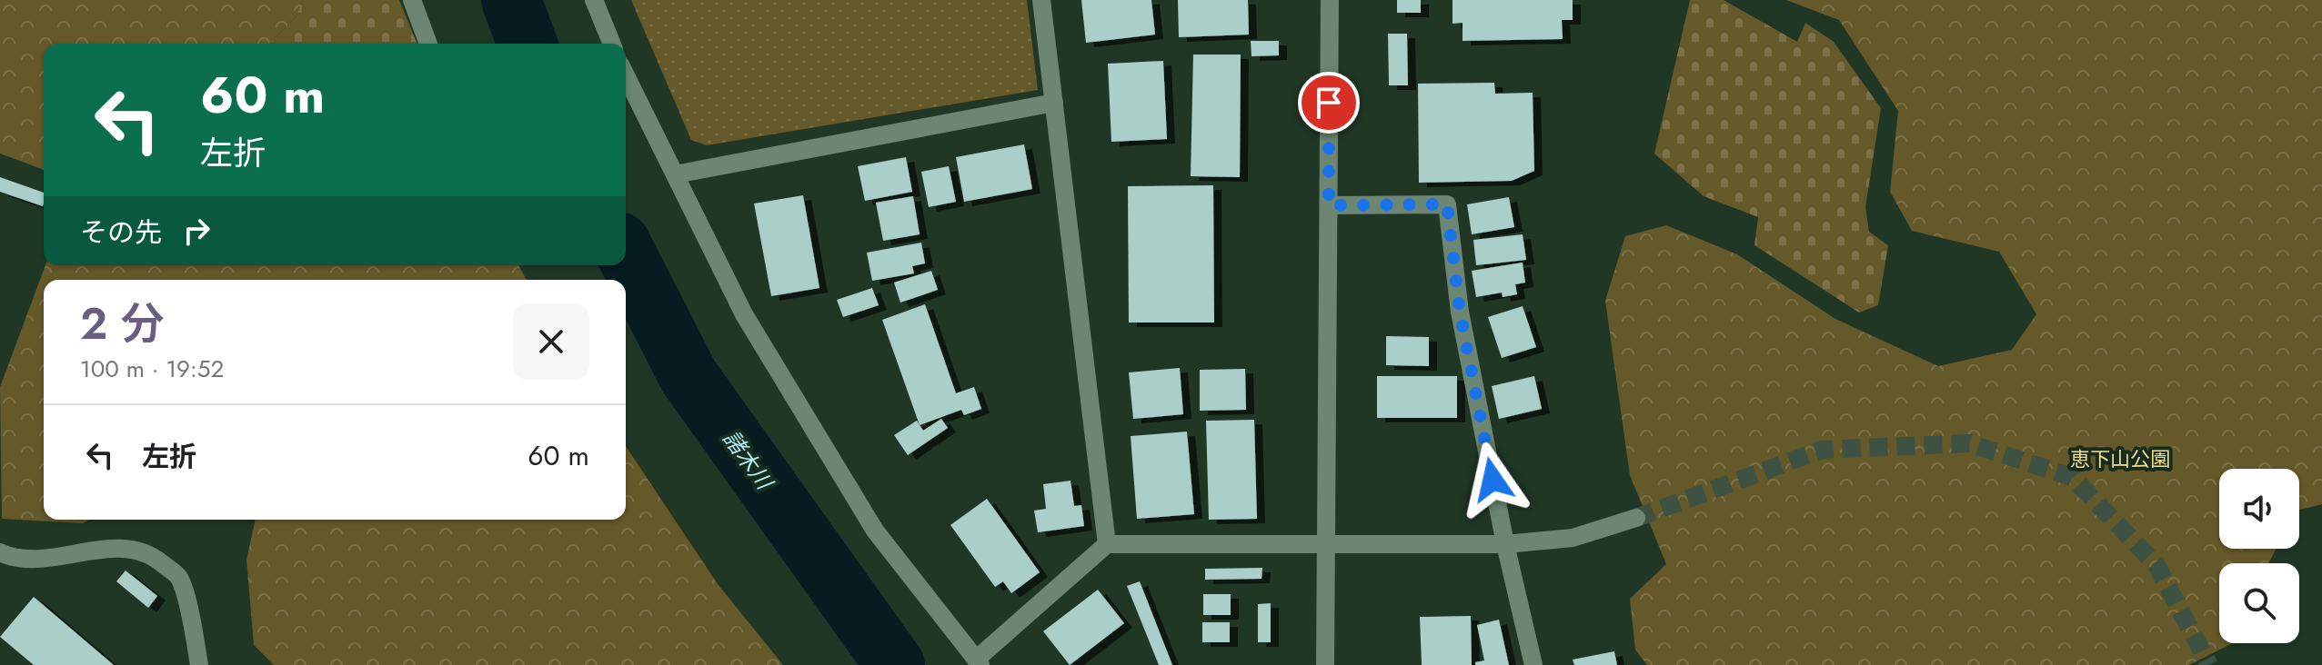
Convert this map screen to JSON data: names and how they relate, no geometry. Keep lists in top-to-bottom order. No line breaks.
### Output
{"water":["諸木川"],"parks":["恵下山公園"],"page":{"turn":["60 m","左折"],"then":"その先","heading":["2 分","100 m · 19:52"],"list":[{"name":"左折","value":"60 m"}]}}
